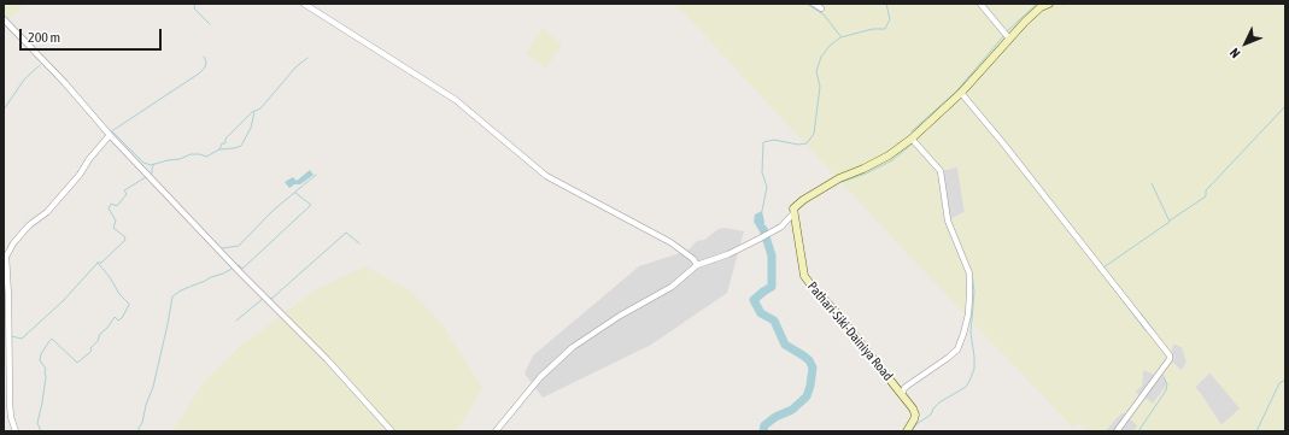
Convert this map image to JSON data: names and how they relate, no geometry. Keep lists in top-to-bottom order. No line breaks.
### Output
{"streets":{"main road":["Pathari-Siki-Dainiya Road"]},"scale_bar":"200 m","north":"bottom left"}
